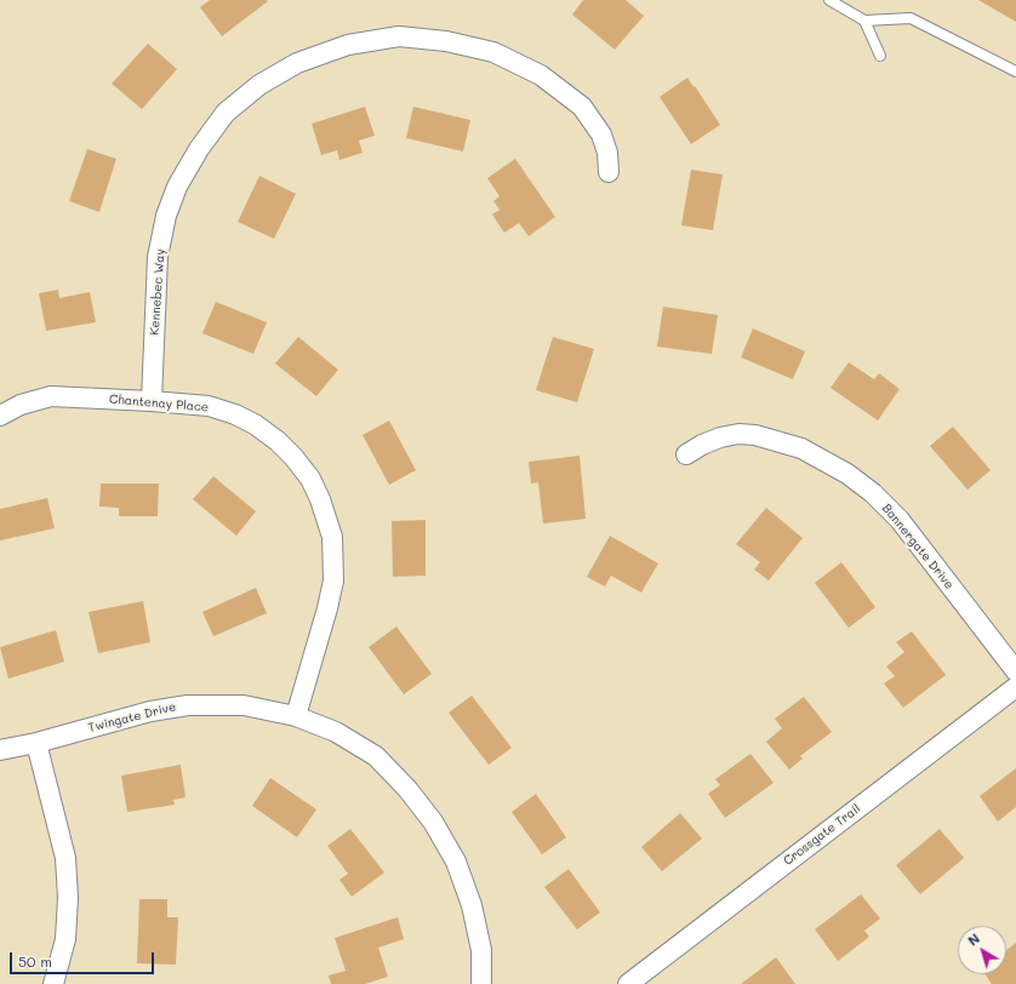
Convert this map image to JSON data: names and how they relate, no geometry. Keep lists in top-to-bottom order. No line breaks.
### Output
{"streets":{"street":["Kennebec Way","Chantenay Place","Bannergate Drive","Twingate Drive","Crossgate Trail"]},"crossings":[["Kennebec Way","Chantenay Place"],["Chantenay Place","Twingate Drive"]],"scale_bar":"50 m","north":"top left"}
